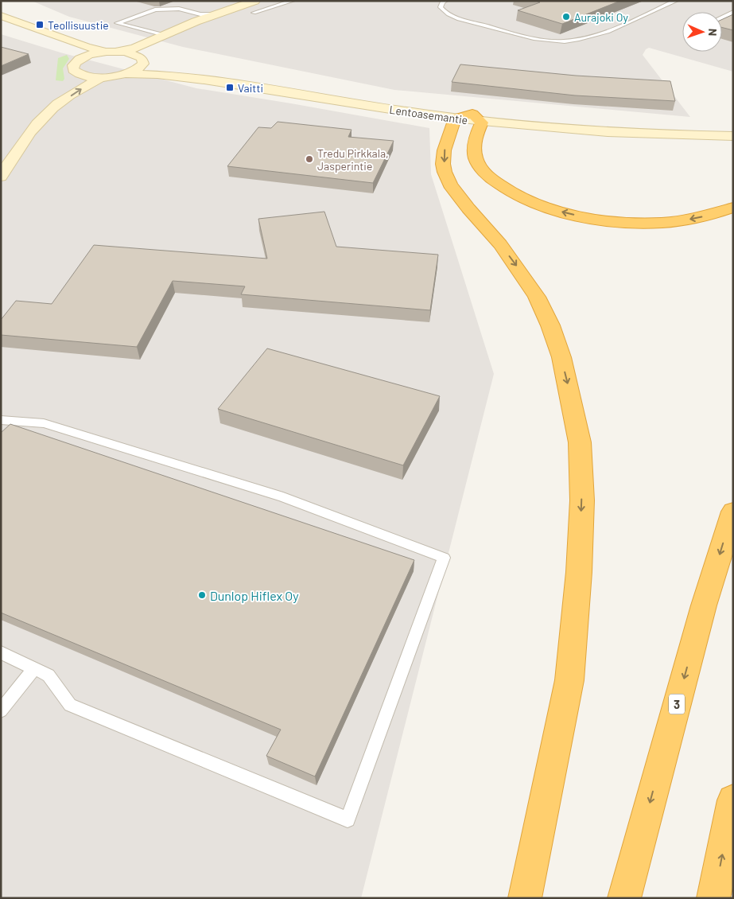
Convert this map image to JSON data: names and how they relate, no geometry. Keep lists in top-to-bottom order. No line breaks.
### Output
{"streets":{"highway":["3"],"main road":["Lentoasemantie"]},"places":{"other":["Aurajoki Oy","Tredu Pirkkala, Jasperintie","Dunlop Hiflex Oy"],"transit":["Teollisuustie","Vaitti"]},"north":"right"}
